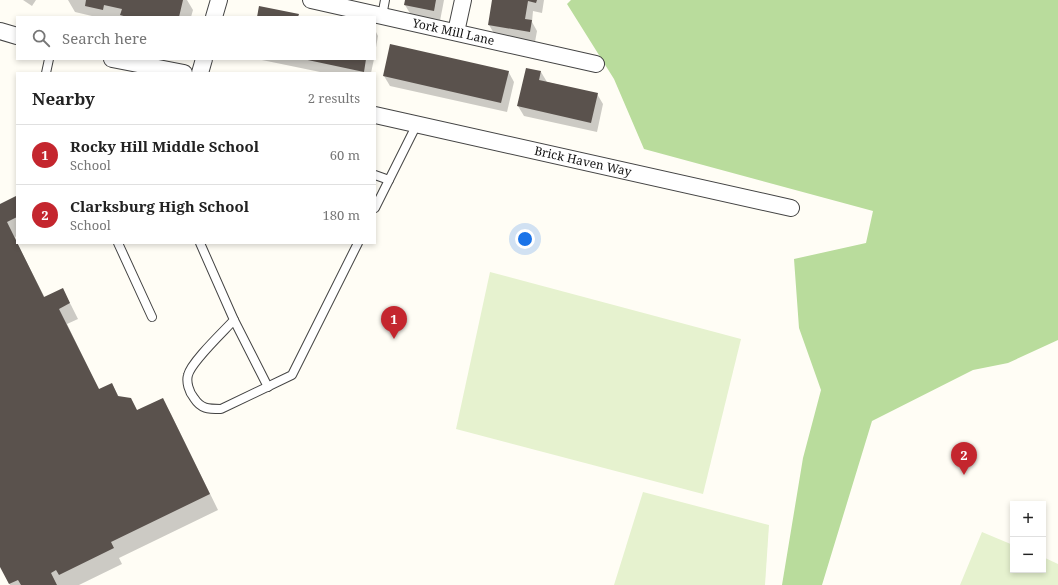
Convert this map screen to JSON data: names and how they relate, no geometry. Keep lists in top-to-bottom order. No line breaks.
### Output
{"streets":{"street":["York Mill Lane","Brick Haven Way"]},"page":{"search":"Search here","heading":["Nearby","2 results"],"list":[{"mark":"1","name":"Rocky Hill Middle School","note":"School","value":"60 m"},{"mark":"2","name":"Clarksburg High School","note":"School","value":"180 m"}],"pins":["1","2"],"map_buttons":["+","−"]}}
